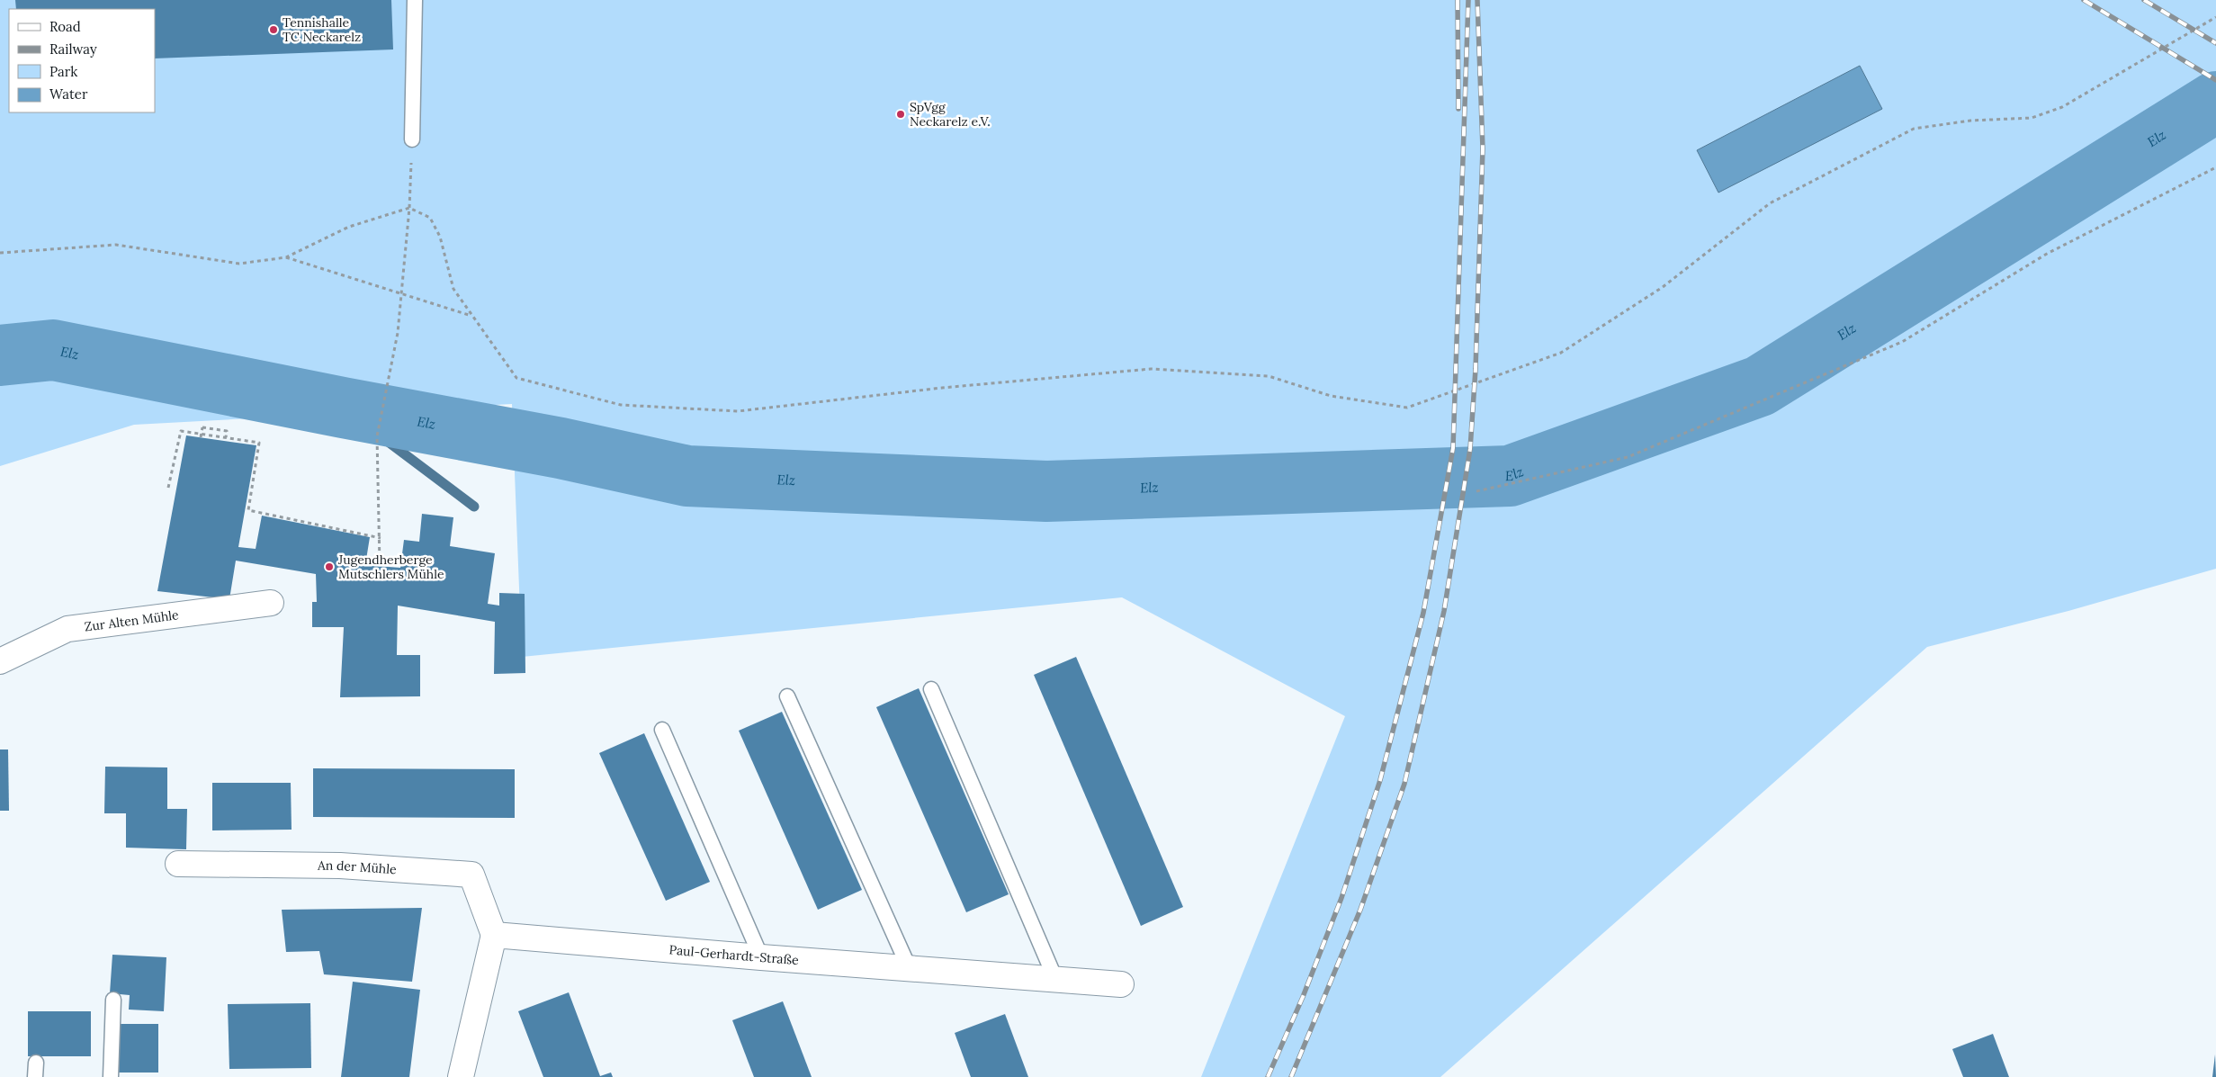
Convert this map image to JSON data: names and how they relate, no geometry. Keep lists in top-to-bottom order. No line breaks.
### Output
{"streets":{"street":["Zur Alten Mühle","An der Mühle","Paul-Gerhardt-Straße"]},"crossings":[["An der Mühle","Paul-Gerhardt-Straße"]],"water":["Elz"],"places":["Tennishalle TC Neckarelz","SpVgg Neckarelz e.V.","Jugendherberge Mutschlers Mühle"],"legend":["Road","Railway","Park","Water"]}
